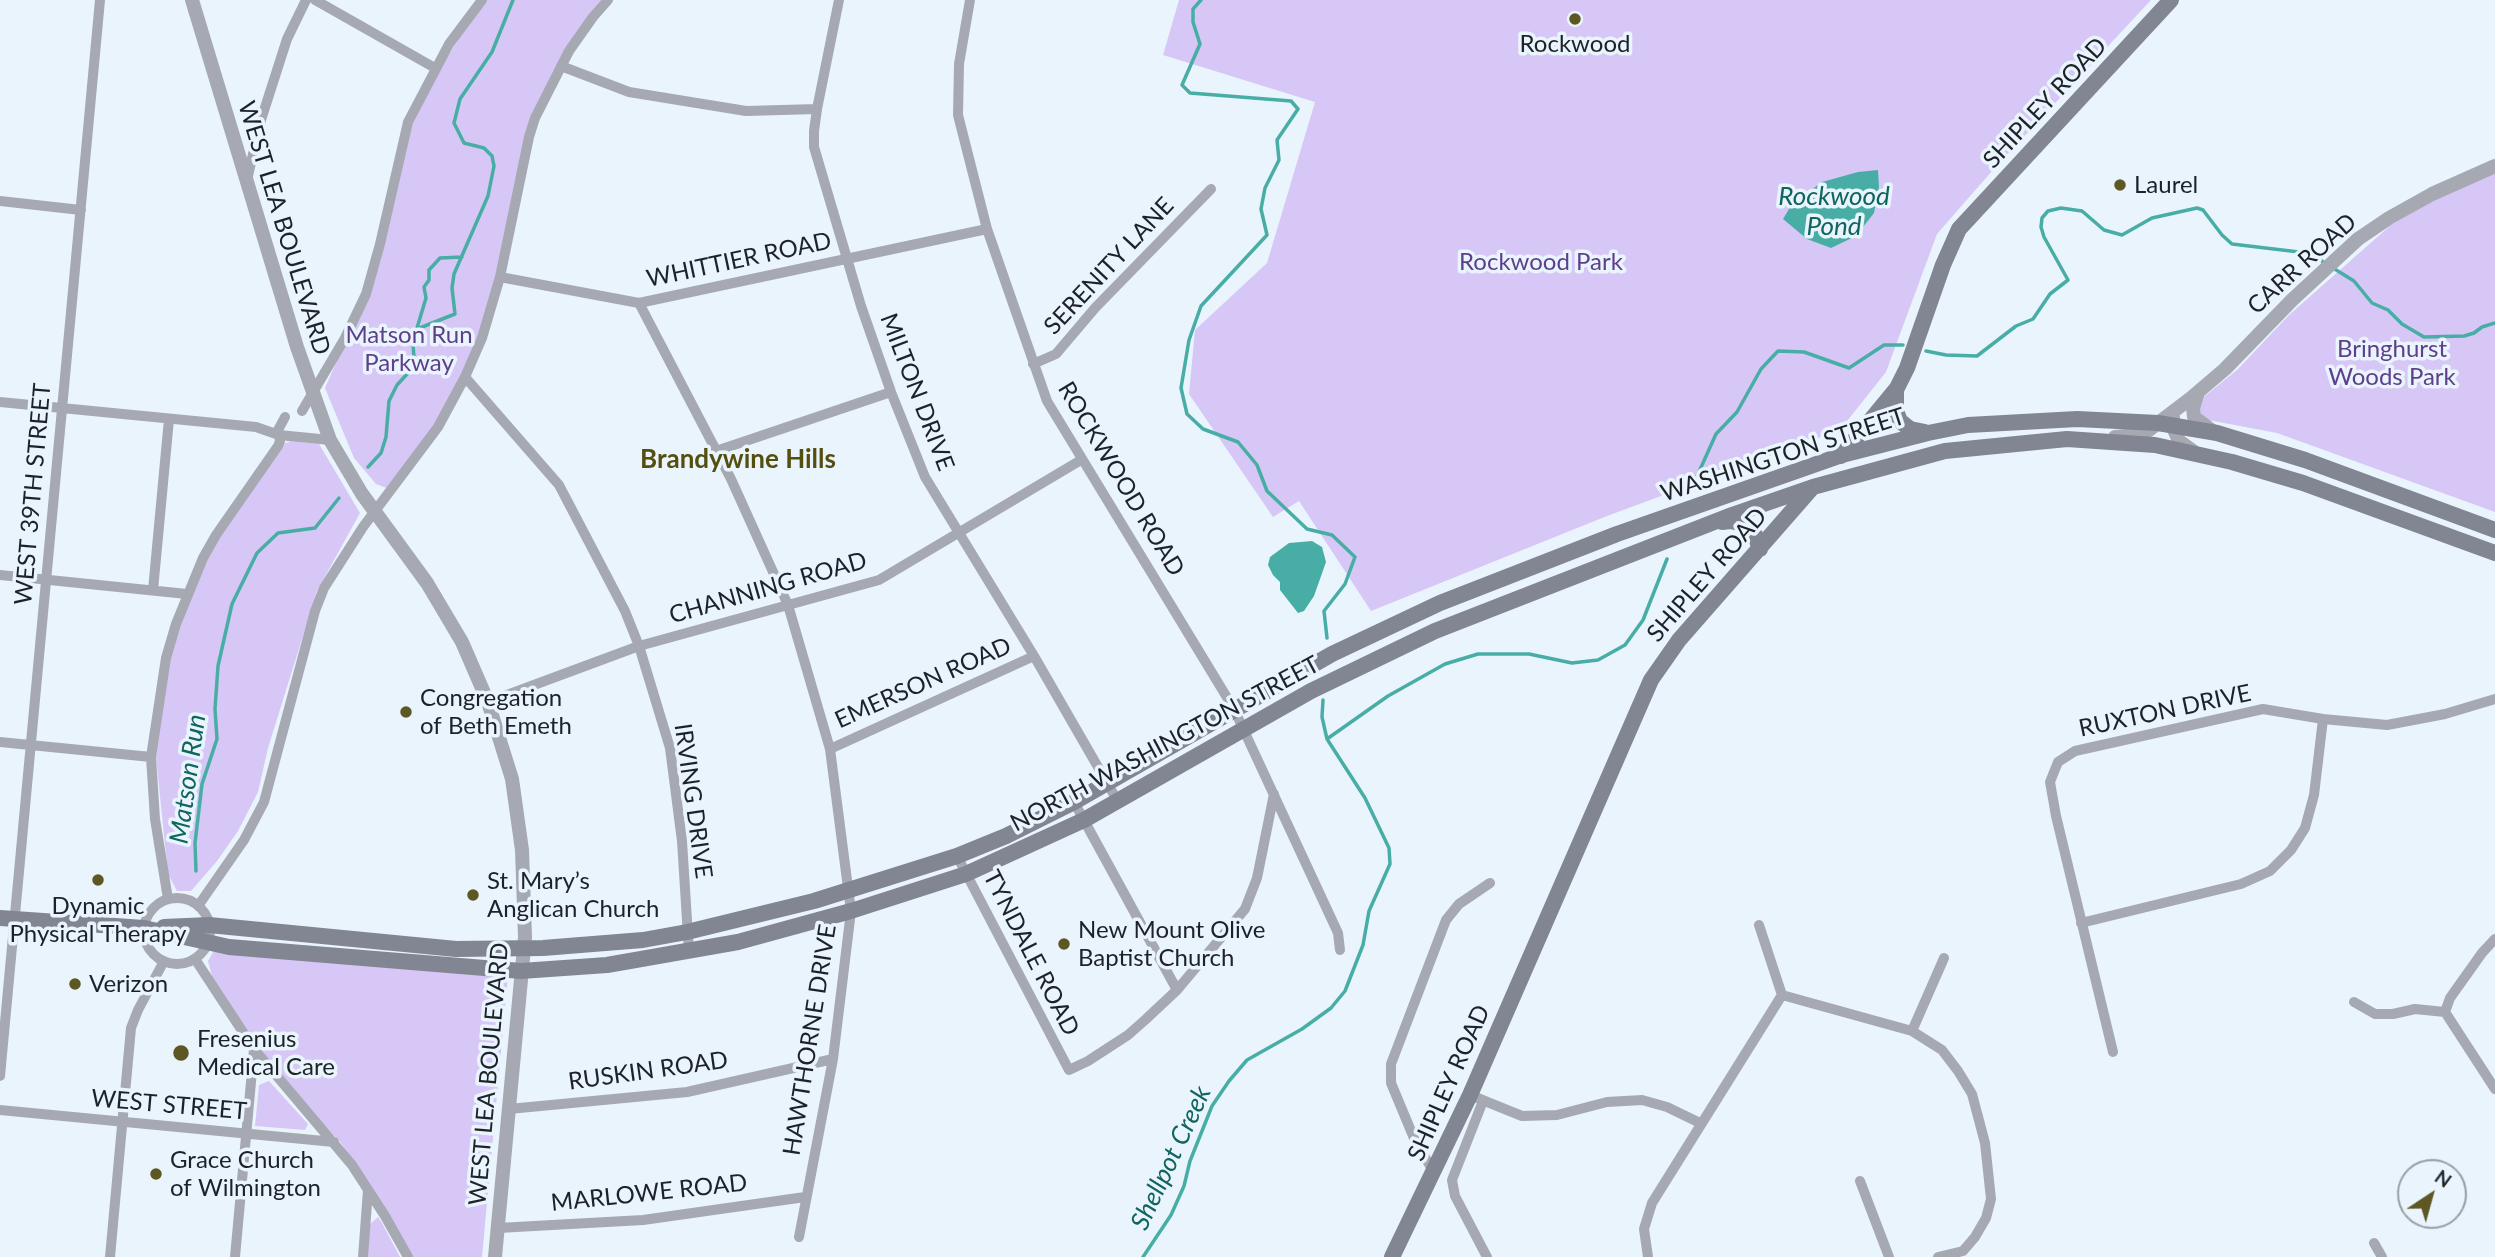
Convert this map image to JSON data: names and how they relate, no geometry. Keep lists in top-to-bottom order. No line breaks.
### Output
{"streets":{"main road":["SHIPLEY ROAD","WASHINGTON STREET","NORTH WASHINGTON STREET"],"street":["WEST LEA BOULEVARD","WHITTIER ROAD","CARR ROAD","SERENITY LANE","MILTON DRIVE","ROCKWOOD ROAD","WEST 39TH STREET","CHANNING ROAD","EMERSON ROAD","RUXTON DRIVE","IRVING DRIVE","TYNDALE ROAD","HAWTHORNE DRIVE","RUSKIN ROAD","WEST STREET","MARLOWE ROAD"]},"crossings":[["SHIPLEY ROAD","WASHINGTON STREET"],["SHIPLEY ROAD","NORTH WASHINGTON STREET"],["WEST LEA BOULEVARD","CHANNING ROAD"],["WEST LEA BOULEVARD","NORTH WASHINGTON STREET"],["WEST LEA BOULEVARD","RUSKIN ROAD"],["WEST LEA BOULEVARD","MARLOWE ROAD"],["WHITTIER ROAD","MILTON DRIVE"],["WHITTIER ROAD","ROCKWOOD ROAD"],["WHITTIER ROAD","HAWTHORNE DRIVE"],["CARR ROAD","WASHINGTON STREET"],["SERENITY LANE","ROCKWOOD ROAD"],["MILTON DRIVE","CHANNING ROAD"],["MILTON DRIVE","EMERSON ROAD"],["MILTON DRIVE","NORTH WASHINGTON STREET"],["WASHINGTON STREET","ROCKWOOD ROAD"],["WASHINGTON STREET","NORTH WASHINGTON STREET"],["ROCKWOOD ROAD","CHANNING ROAD"],["ROCKWOOD ROAD","NORTH WASHINGTON STREET"],["WEST 39TH STREET","NORTH WASHINGTON STREET"],["CHANNING ROAD","IRVING DRIVE"],["CHANNING ROAD","HAWTHORNE DRIVE"],["EMERSON ROAD","HAWTHORNE DRIVE"],["NORTH WASHINGTON STREET","IRVING DRIVE"],["NORTH WASHINGTON STREET","TYNDALE ROAD"],["NORTH WASHINGTON STREET","HAWTHORNE DRIVE"],["HAWTHORNE DRIVE","RUSKIN ROAD"],["HAWTHORNE DRIVE","MARLOWE ROAD"]],"districts":["Brandywine Hills"],"water":["Rockwood Pond","Matson Run","Shellpot Creek"],"parks":["Rockwood Park","Matson Run Parkway","Bringhurst Woods Park"],"places":["Rockwood","Laurel","Congregation of Beth Emeth","Dynamic Physical Therapy","St. Mary’s Anglican Church","New Mount Olive Baptist Church","Verizon","Fresenius Medical Care","Grace Church of Wilmington"],"north":"top right"}
